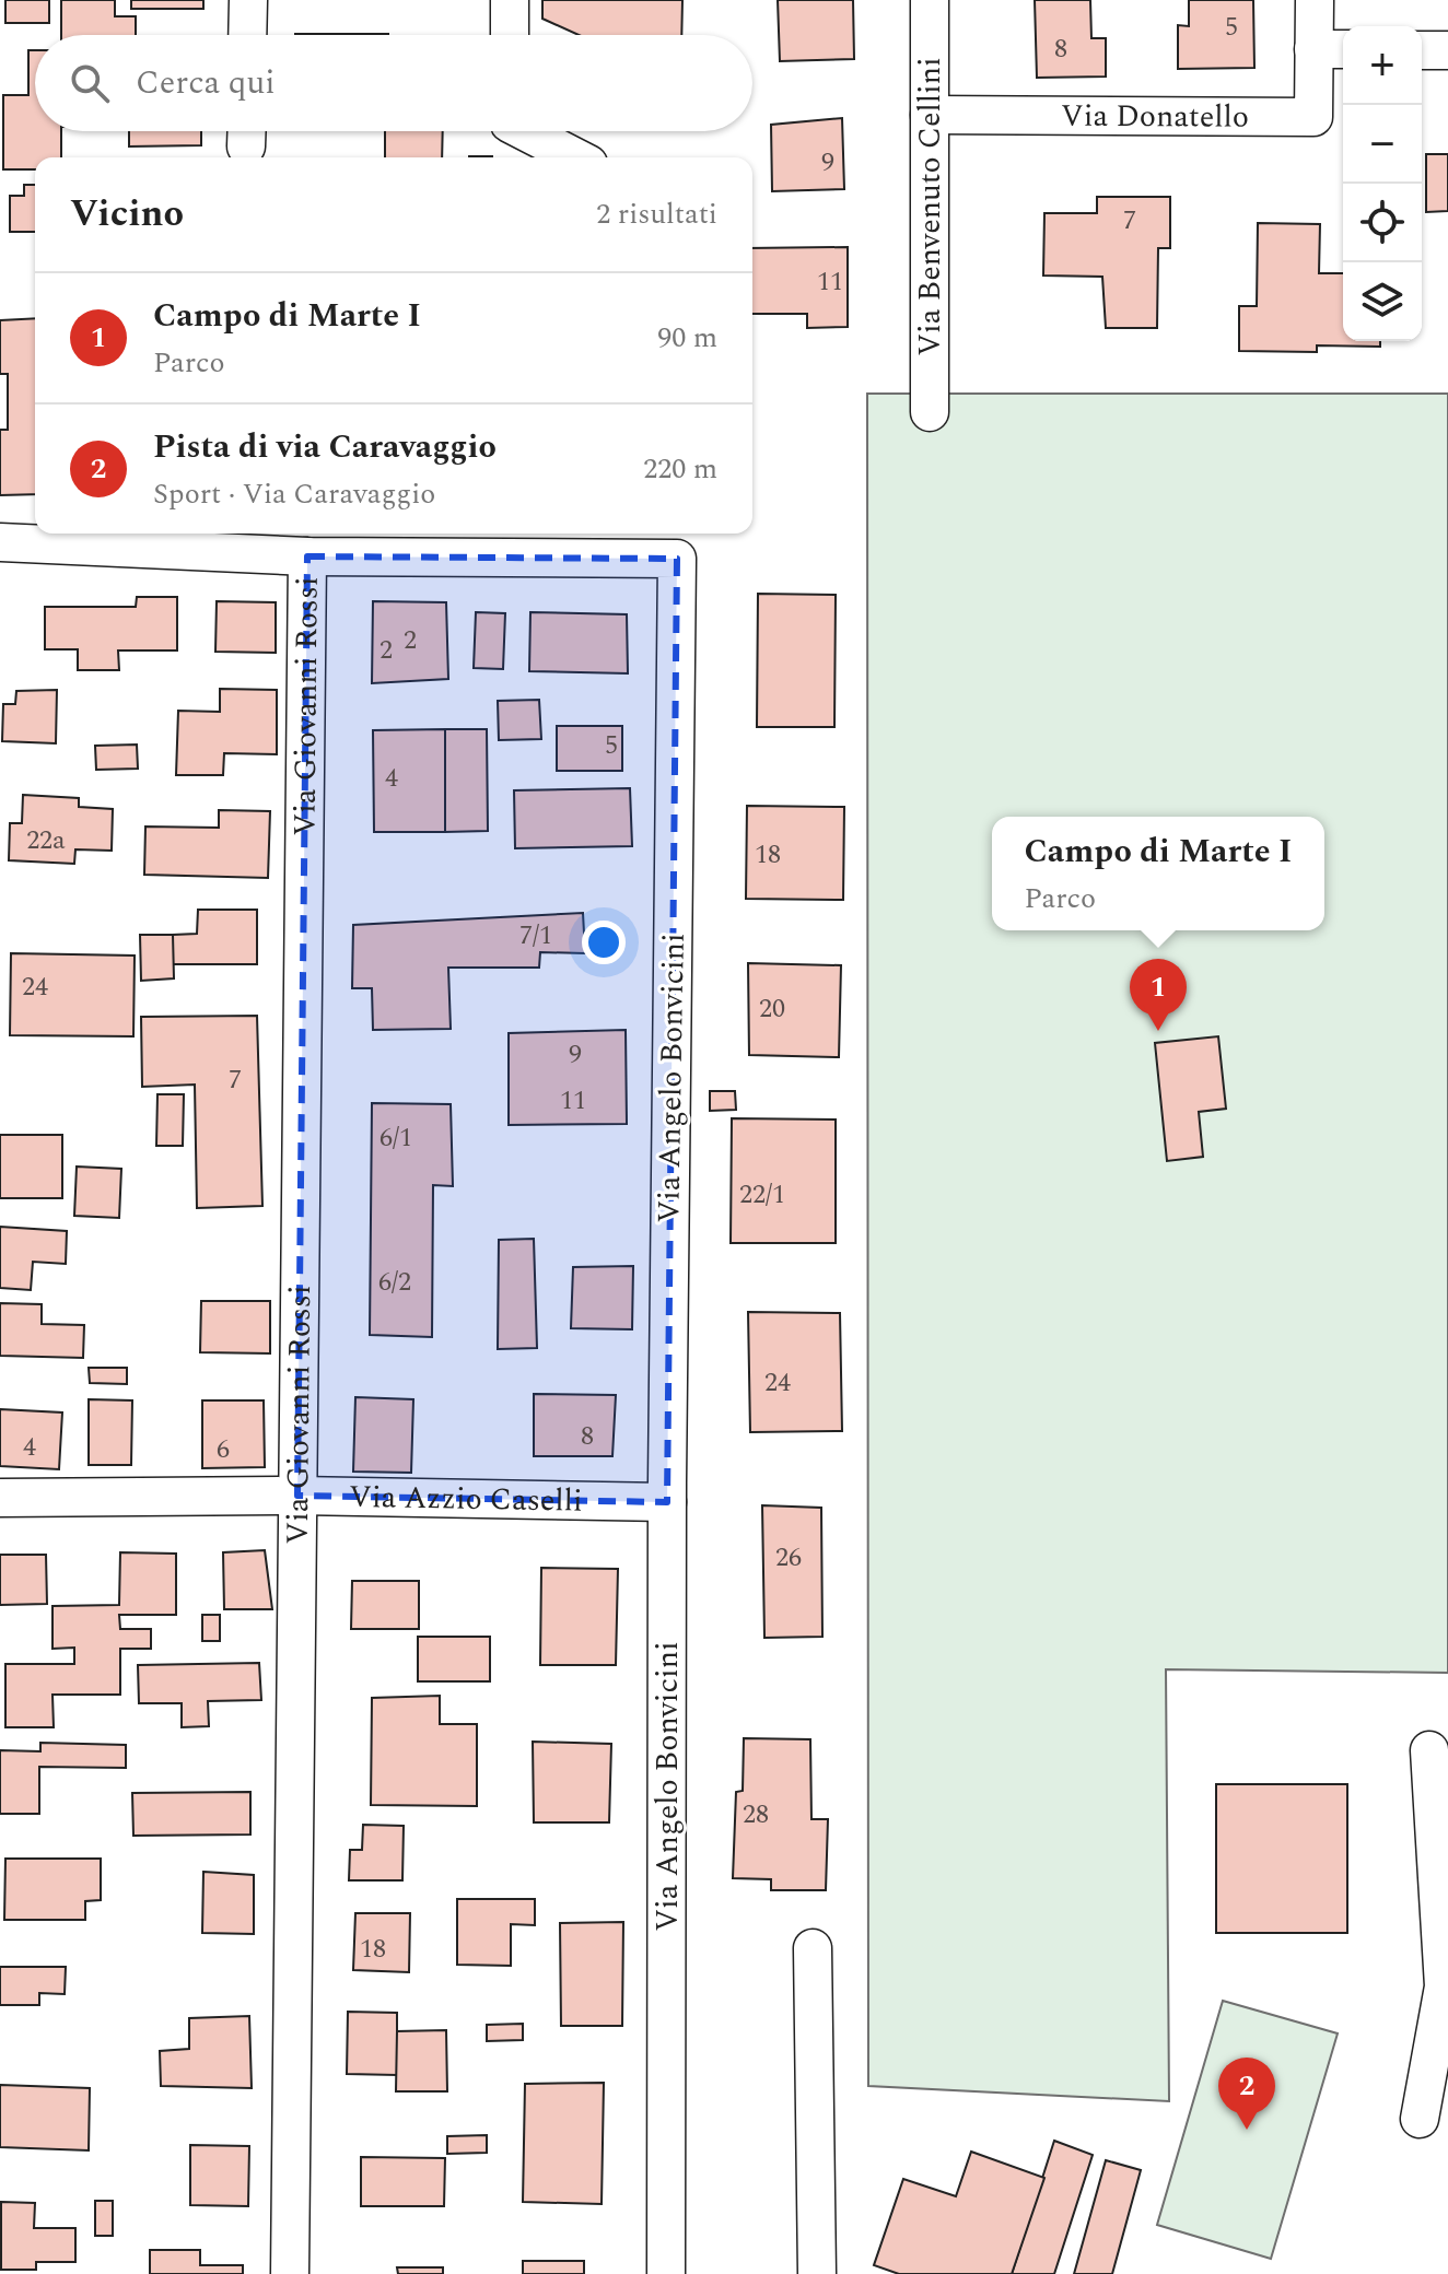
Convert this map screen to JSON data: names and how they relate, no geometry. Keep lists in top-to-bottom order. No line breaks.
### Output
{"streets":{"street":["Via Donatello","Via Benvenuto Cellini","Via Giovanni Rossi","Via Angelo Bonvicini","Via Azzio Caselli"]},"crossings":[["Via Donatello","Via Benvenuto Cellini"],["Via Giovanni Rossi","Via Angelo Bonvicini"],["Via Giovanni Rossi","Via Azzio Caselli"],["Via Angelo Bonvicini","Via Azzio Caselli"]],"house_numbers":["5","8","9","7","11","2","2","5","4","22a","18","7/1","24","20","9","7","11","6/1","22/1","6/2","24","8","4","6","26","28","18"],"page":{"map_buttons":["+","−"],"search":"Cerca qui","heading":["Vicino","2 risultati"],"list":[{"mark":"1","name":"Campo di Marte I","note":"Parco","value":"90 m"},{"mark":"2","name":"Pista di via Caravaggio","note":"Sport · Via Caravaggio","value":"220 m"}],"popup":["Campo di Marte I","Parco"],"pins":["1","2"]}}
